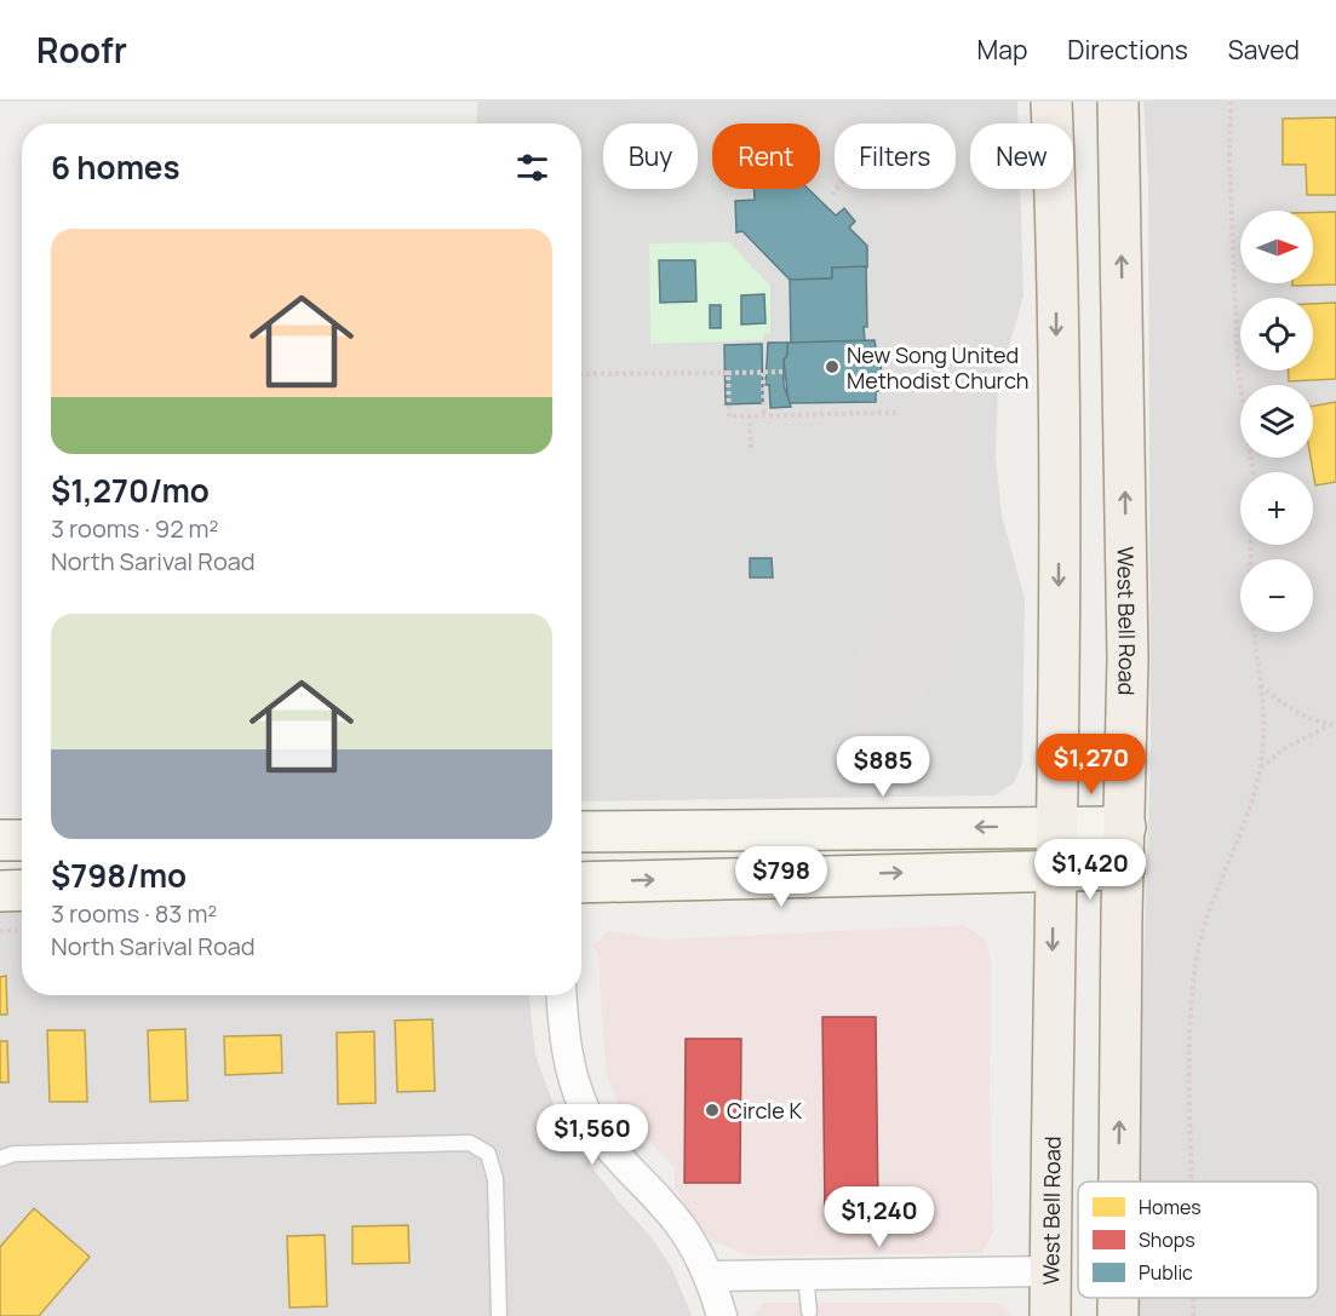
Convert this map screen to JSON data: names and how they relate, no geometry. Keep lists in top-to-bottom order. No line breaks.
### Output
{"streets":{"main road":["West Bell Road"]},"places":["New Song United Methodist Church","Circle K"],"legend":["Homes","Shops","Public"],"north":"right","page":{"header":"Roofr","nav":["Map","Directions","Saved"],"chip":["Buy","Rent","Filters","New"],"heading":"6 homes","map_buttons":["+","−"],"list":[{"name":"$1,270/mo","note":"3 rooms · 92 m² · North Sarival Road"},{"name":"$798/mo","note":"3 rooms · 83 m² · North Sarival Road"}],"price":["$1,270","$885","$1,420","$798","$1,560","$1,240"]}}
